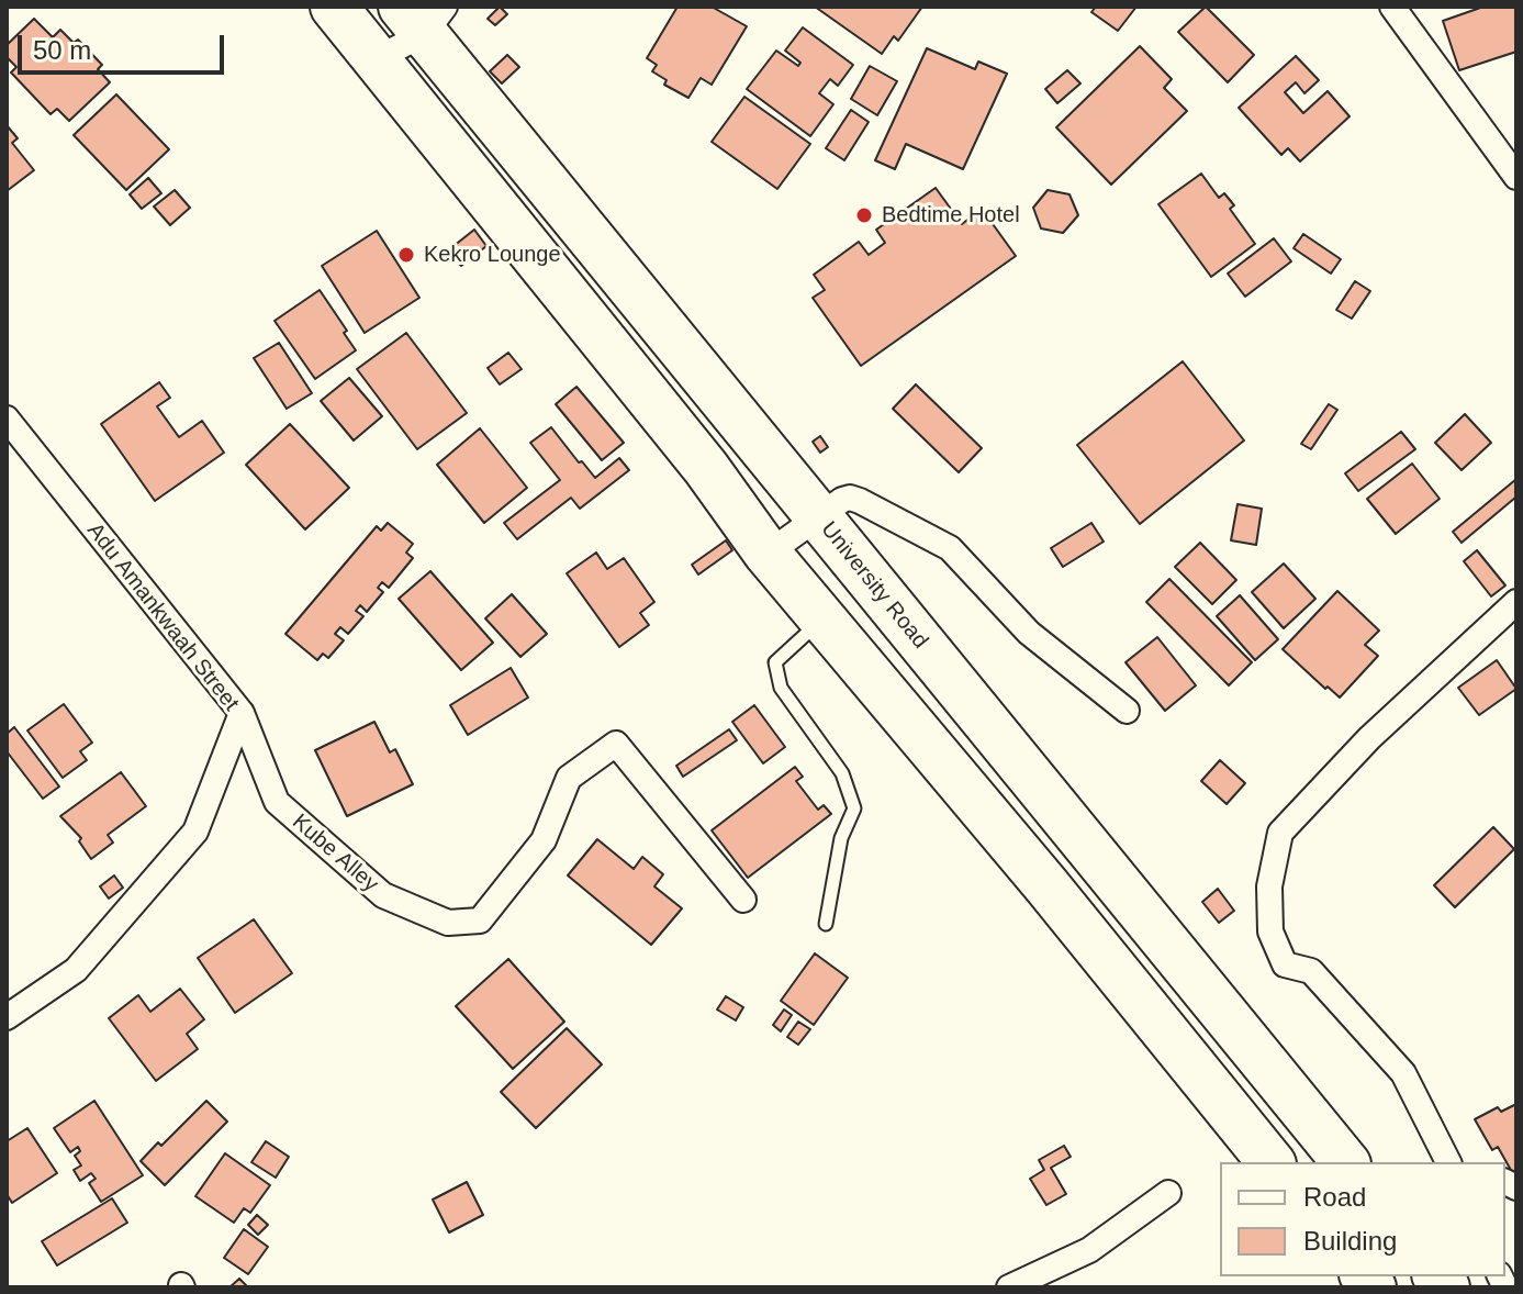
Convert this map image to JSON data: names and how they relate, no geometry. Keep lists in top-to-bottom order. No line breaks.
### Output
{"streets":{"highway":["University Road"],"street":["Adu Amankwaah Street","Kube Alley"]},"crossings":[["Adu Amankwaah Street","Kube Alley"]],"places":["Bedtime Hotel","Kekro Lounge"],"legend":["Road","Building"],"scale_bar":"50 m"}
